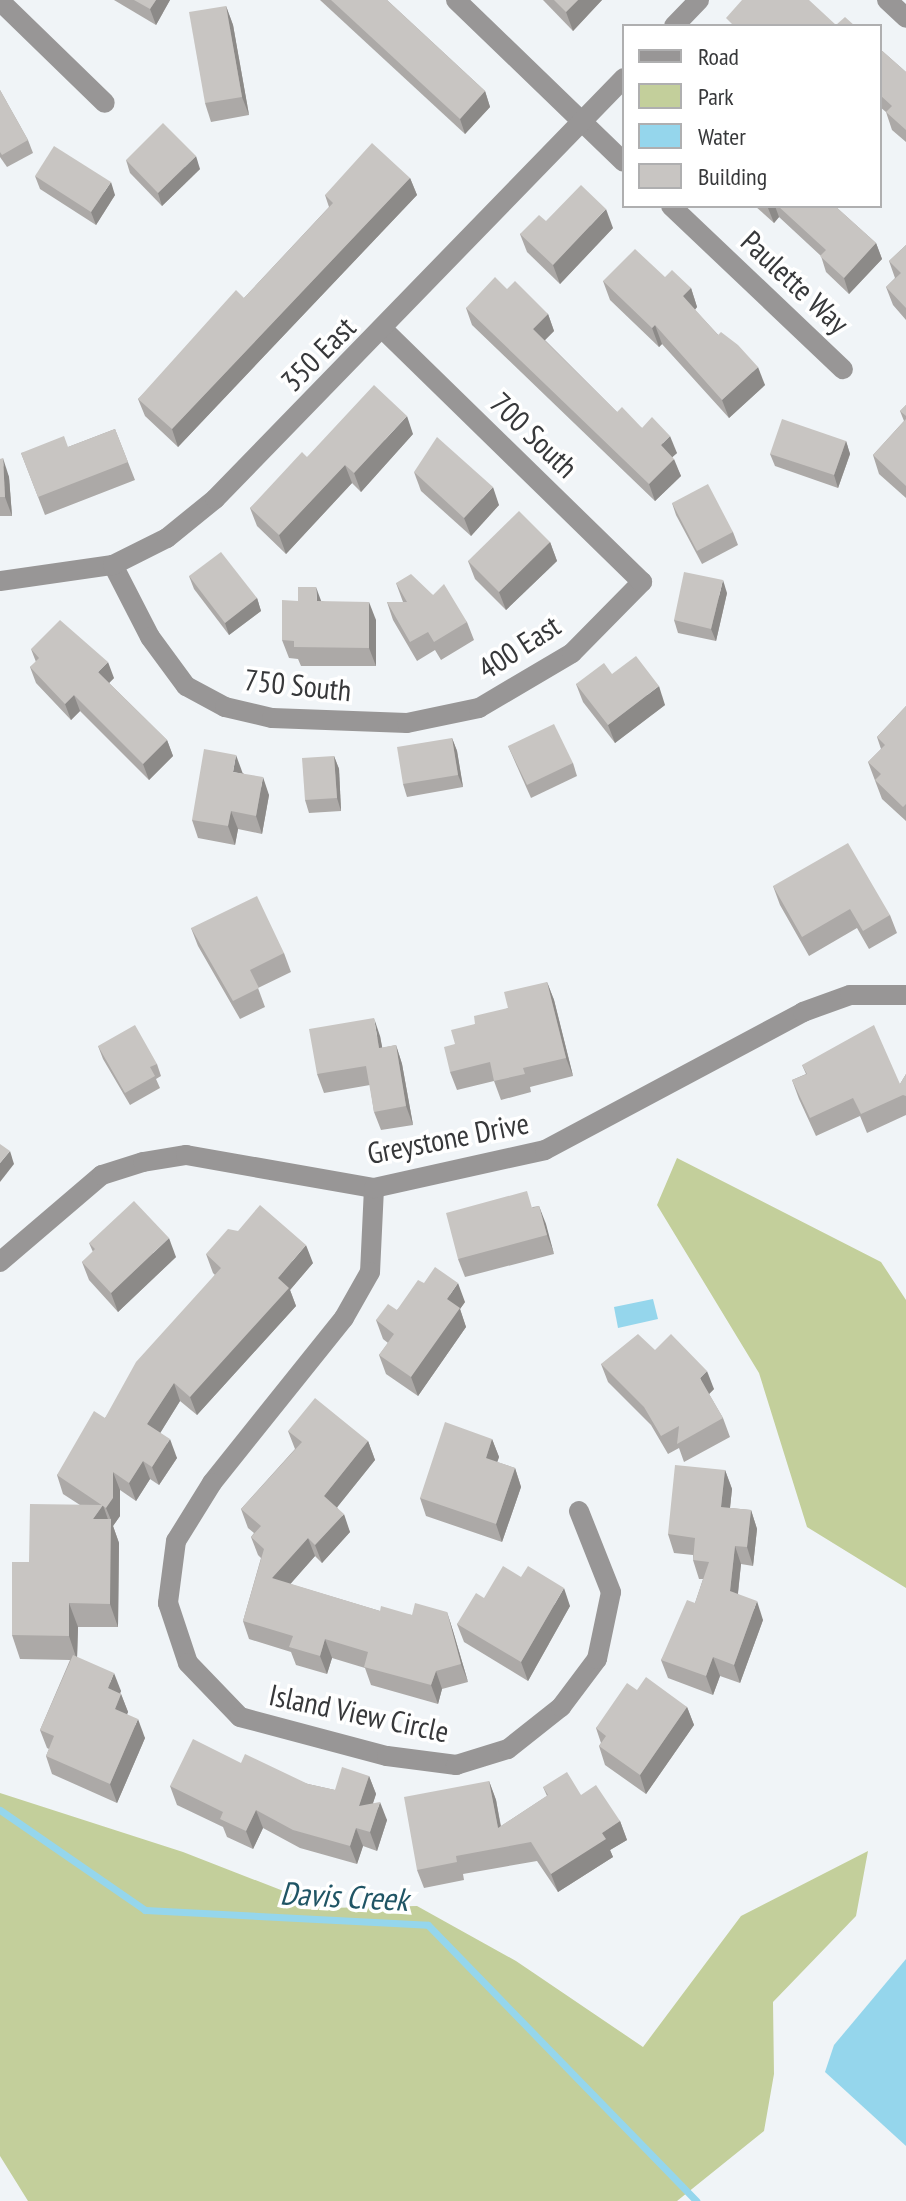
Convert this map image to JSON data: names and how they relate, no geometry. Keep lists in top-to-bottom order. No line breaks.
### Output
{"streets":{"street":["Paulette Way","350 East","700 South","400 East","750 South","Greystone Drive","Island View Circle"]},"crossings":[["350 East","700 South"],["350 East","750 South"],["700 South","400 East"],["400 East","750 South"],["Greystone Drive","Island View Circle"]],"water":["Davis Creek"],"legend":["Road","Park","Water","Building"]}
